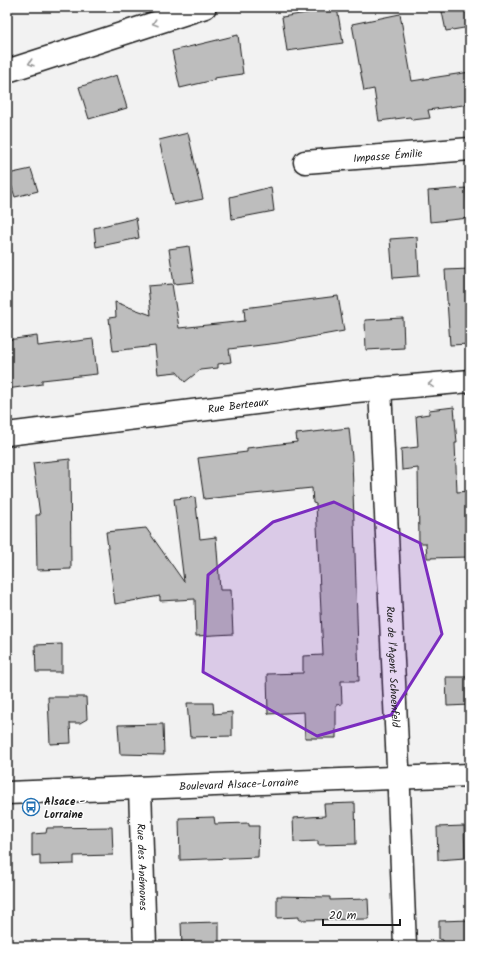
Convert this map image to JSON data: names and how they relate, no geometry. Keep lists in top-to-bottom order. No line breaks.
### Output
{"streets":{"street":["Impasse Émilie","Rue Berteaux","Rue de l'Agent Schoenfeld","Boulevard Alsace-Lorraine","Rue des Anémones"]},"crossings":[["Rue Berteaux","Rue de l'Agent Schoenfeld"],["Rue de l'Agent Schoenfeld","Boulevard Alsace-Lorraine"],["Boulevard Alsace-Lorraine","Rue des Anémones"]],"places":{"bus stop":["Alsace - Lorraine"]},"scale_bar":"20 m"}
